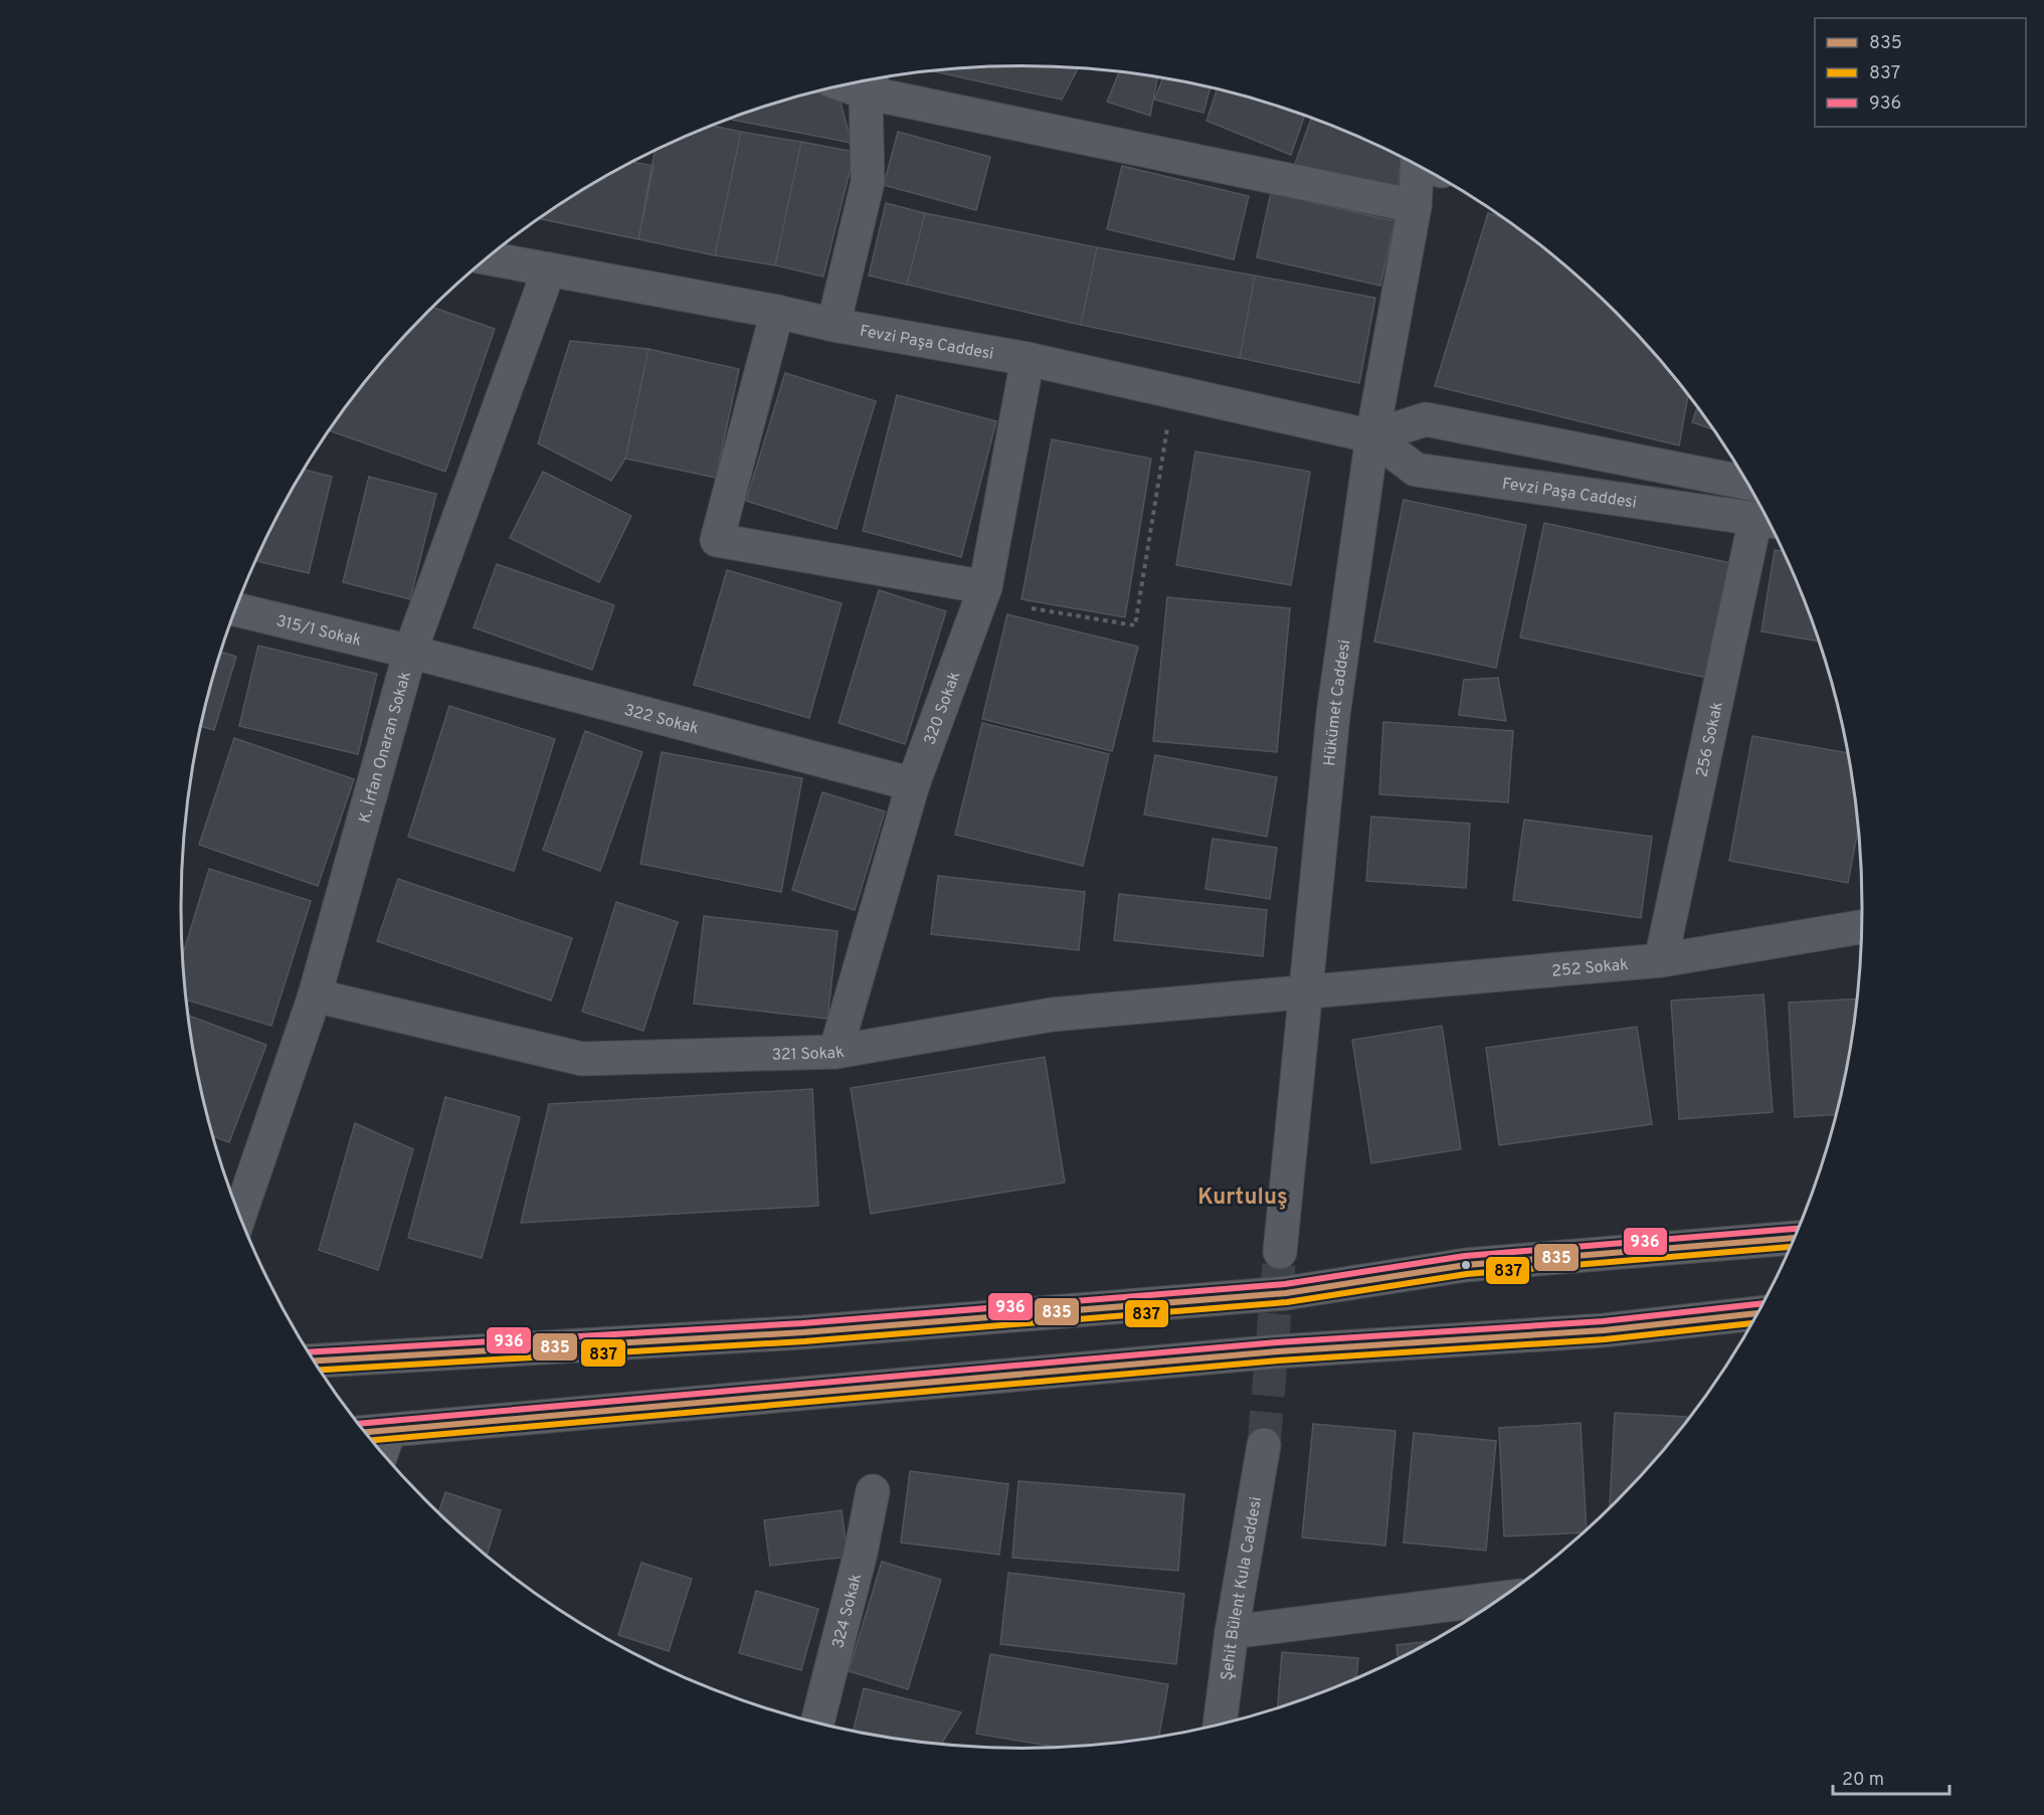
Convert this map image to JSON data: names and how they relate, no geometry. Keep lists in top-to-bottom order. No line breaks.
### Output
{"streets":{"street":["Fevzi Paşa Caddesi","315/1 Sokak","Hükümet Caddesi","320 Sokak","322 Sokak","256 Sokak","K. İrfan Onaran Sokak","252 Sokak","321 Sokak","Şehit Bülent Kula Caddesi","324 Sokak"]},"crossings":[["Fevzi Paşa Caddesi","Hükümet Caddesi"],["Fevzi Paşa Caddesi","320 Sokak"],["Fevzi Paşa Caddesi","256 Sokak"],["Fevzi Paşa Caddesi","K. İrfan Onaran Sokak"],["315/1 Sokak","322 Sokak"],["315/1 Sokak","K. İrfan Onaran Sokak"],["Hükümet Caddesi","252 Sokak"],["Hükümet Caddesi","321 Sokak"],["320 Sokak","322 Sokak"],["320 Sokak","321 Sokak"],["322 Sokak","K. İrfan Onaran Sokak"],["256 Sokak","252 Sokak"],["K. İrfan Onaran Sokak","321 Sokak"],["252 Sokak","321 Sokak"]],"districts":["Kurtuluş"],"lines":["transit line 936","transit line 835","transit line 837"],"legend":["835","837","936"],"scale_bar":"20 m"}
